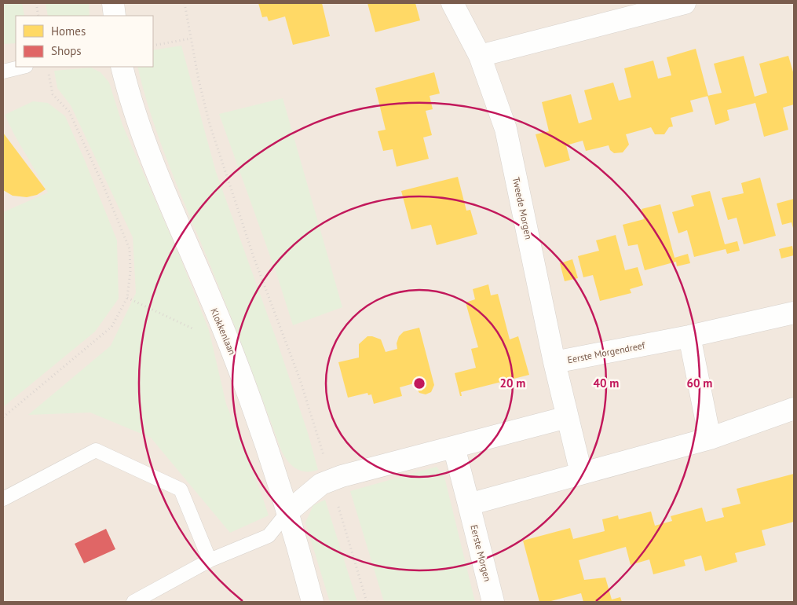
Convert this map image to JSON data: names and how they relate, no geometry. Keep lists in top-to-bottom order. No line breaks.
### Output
{"streets":{"street":["Tweede Morgen","Klokkenlaan","Eerste Morgendreef","Eerste Morgen"]},"crossings":[["Tweede Morgen","Eerste Morgendreef"]],"legend":["Homes","Shops"],"rings":["20 m","40 m","60 m"]}
